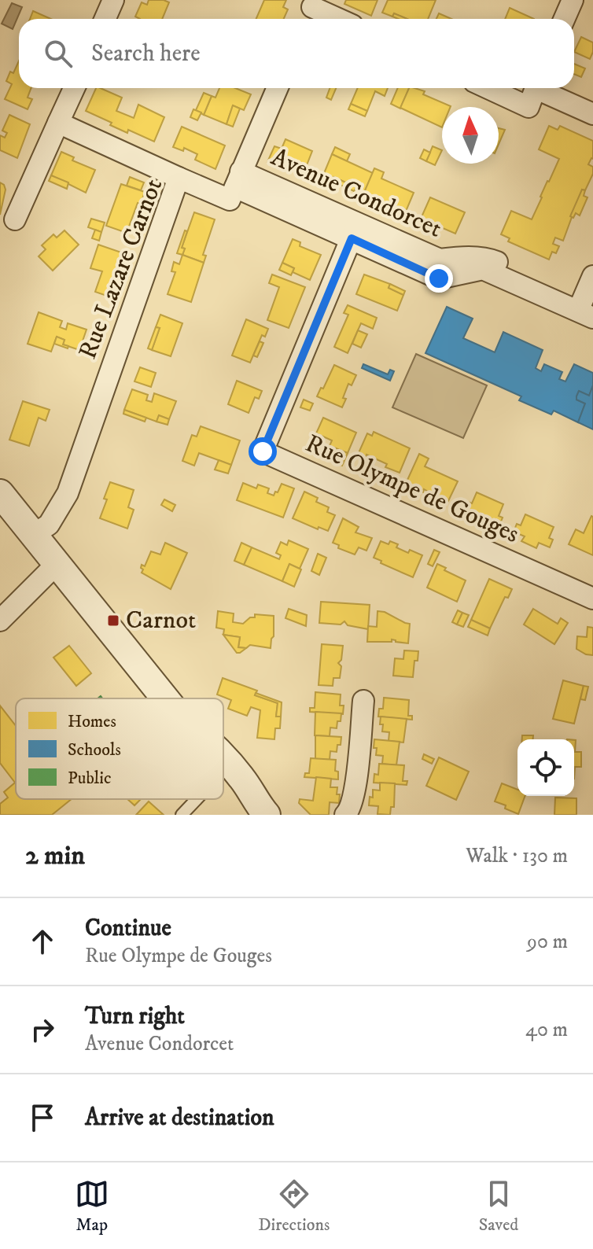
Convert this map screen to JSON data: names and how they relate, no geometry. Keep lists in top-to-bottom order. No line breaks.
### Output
{"streets":{"street":["Avenue Condorcet","Rue Lazare Carnot","Rue Olympe de Gouges"]},"crossings":[["Avenue Condorcet","Rue Lazare Carnot"],["Avenue Condorcet","Rue Olympe de Gouges"]],"places":{"transit":["Carnot"]},"legend":["Homes","Schools","Public"],"north":"top","page":{"search":"Search here","heading":["2 min","Walk · 130 m"],"list":[["Continue","Rue Olympe de Gouges","90 m"],["Turn right","Avenue Condorcet","40 m"],"Arrive at destination"],"nav":["Map","Directions","Saved"]}}
